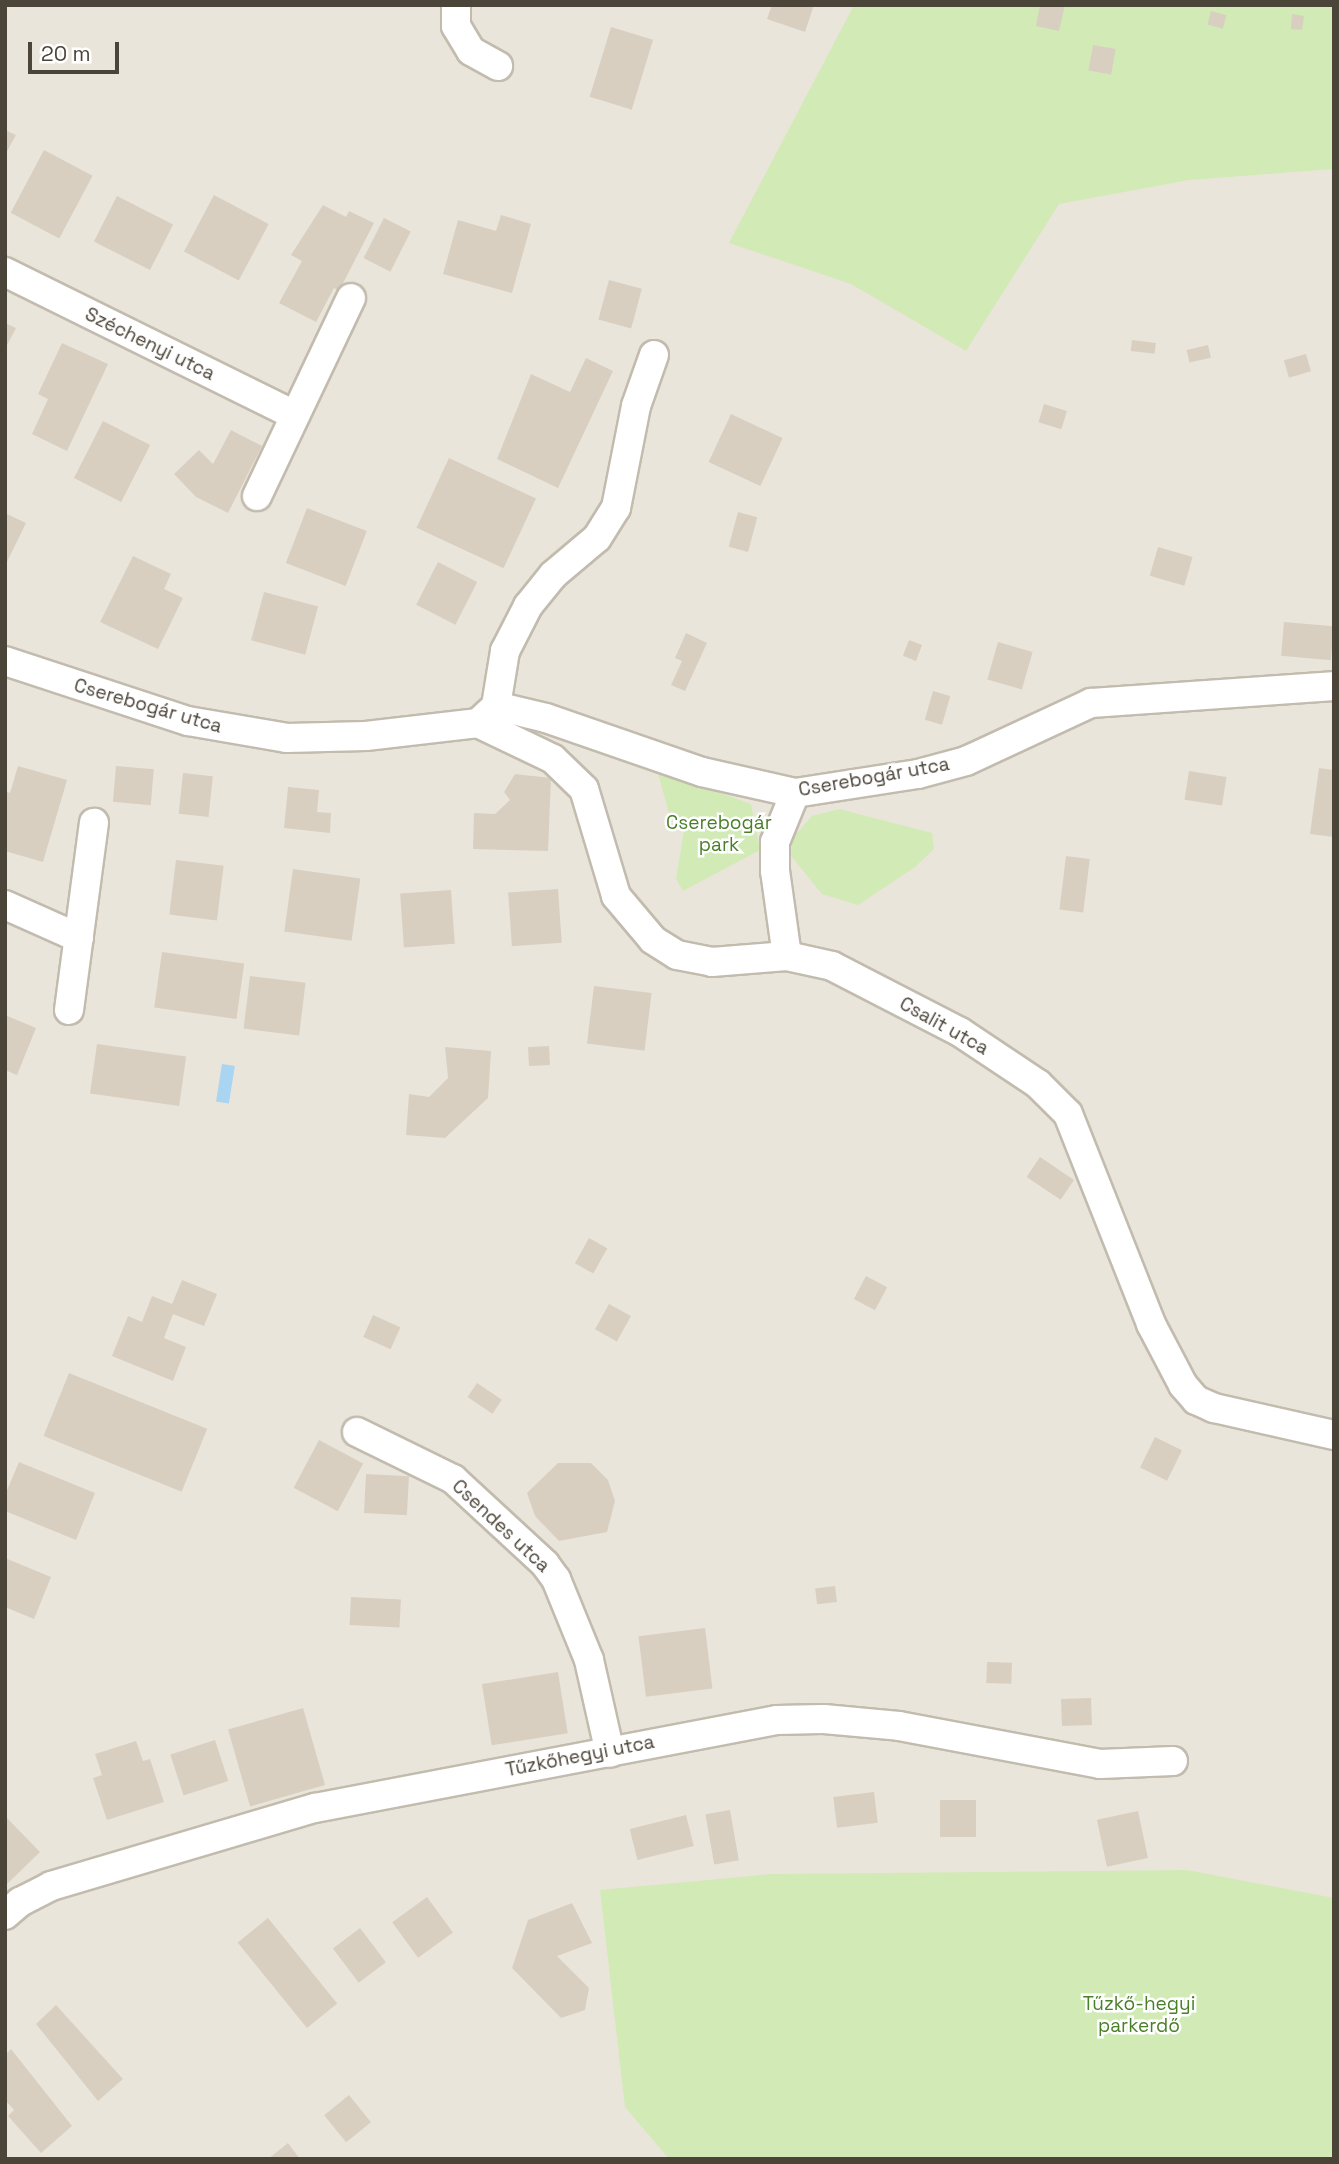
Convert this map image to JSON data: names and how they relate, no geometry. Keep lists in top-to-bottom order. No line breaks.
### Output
{"streets":{"street":["Széchenyi utca","Cserebogár utca","Csalit utca","Csendes utca","Tűzkőhegyi utca"]},"crossings":[["Cserebogár utca","Csalit utca"],["Csendes utca","Tűzkőhegyi utca"]],"parks":["Cserebogár park","Tűzkő-hegyi parkerdő"],"scale_bar":"20 m"}
